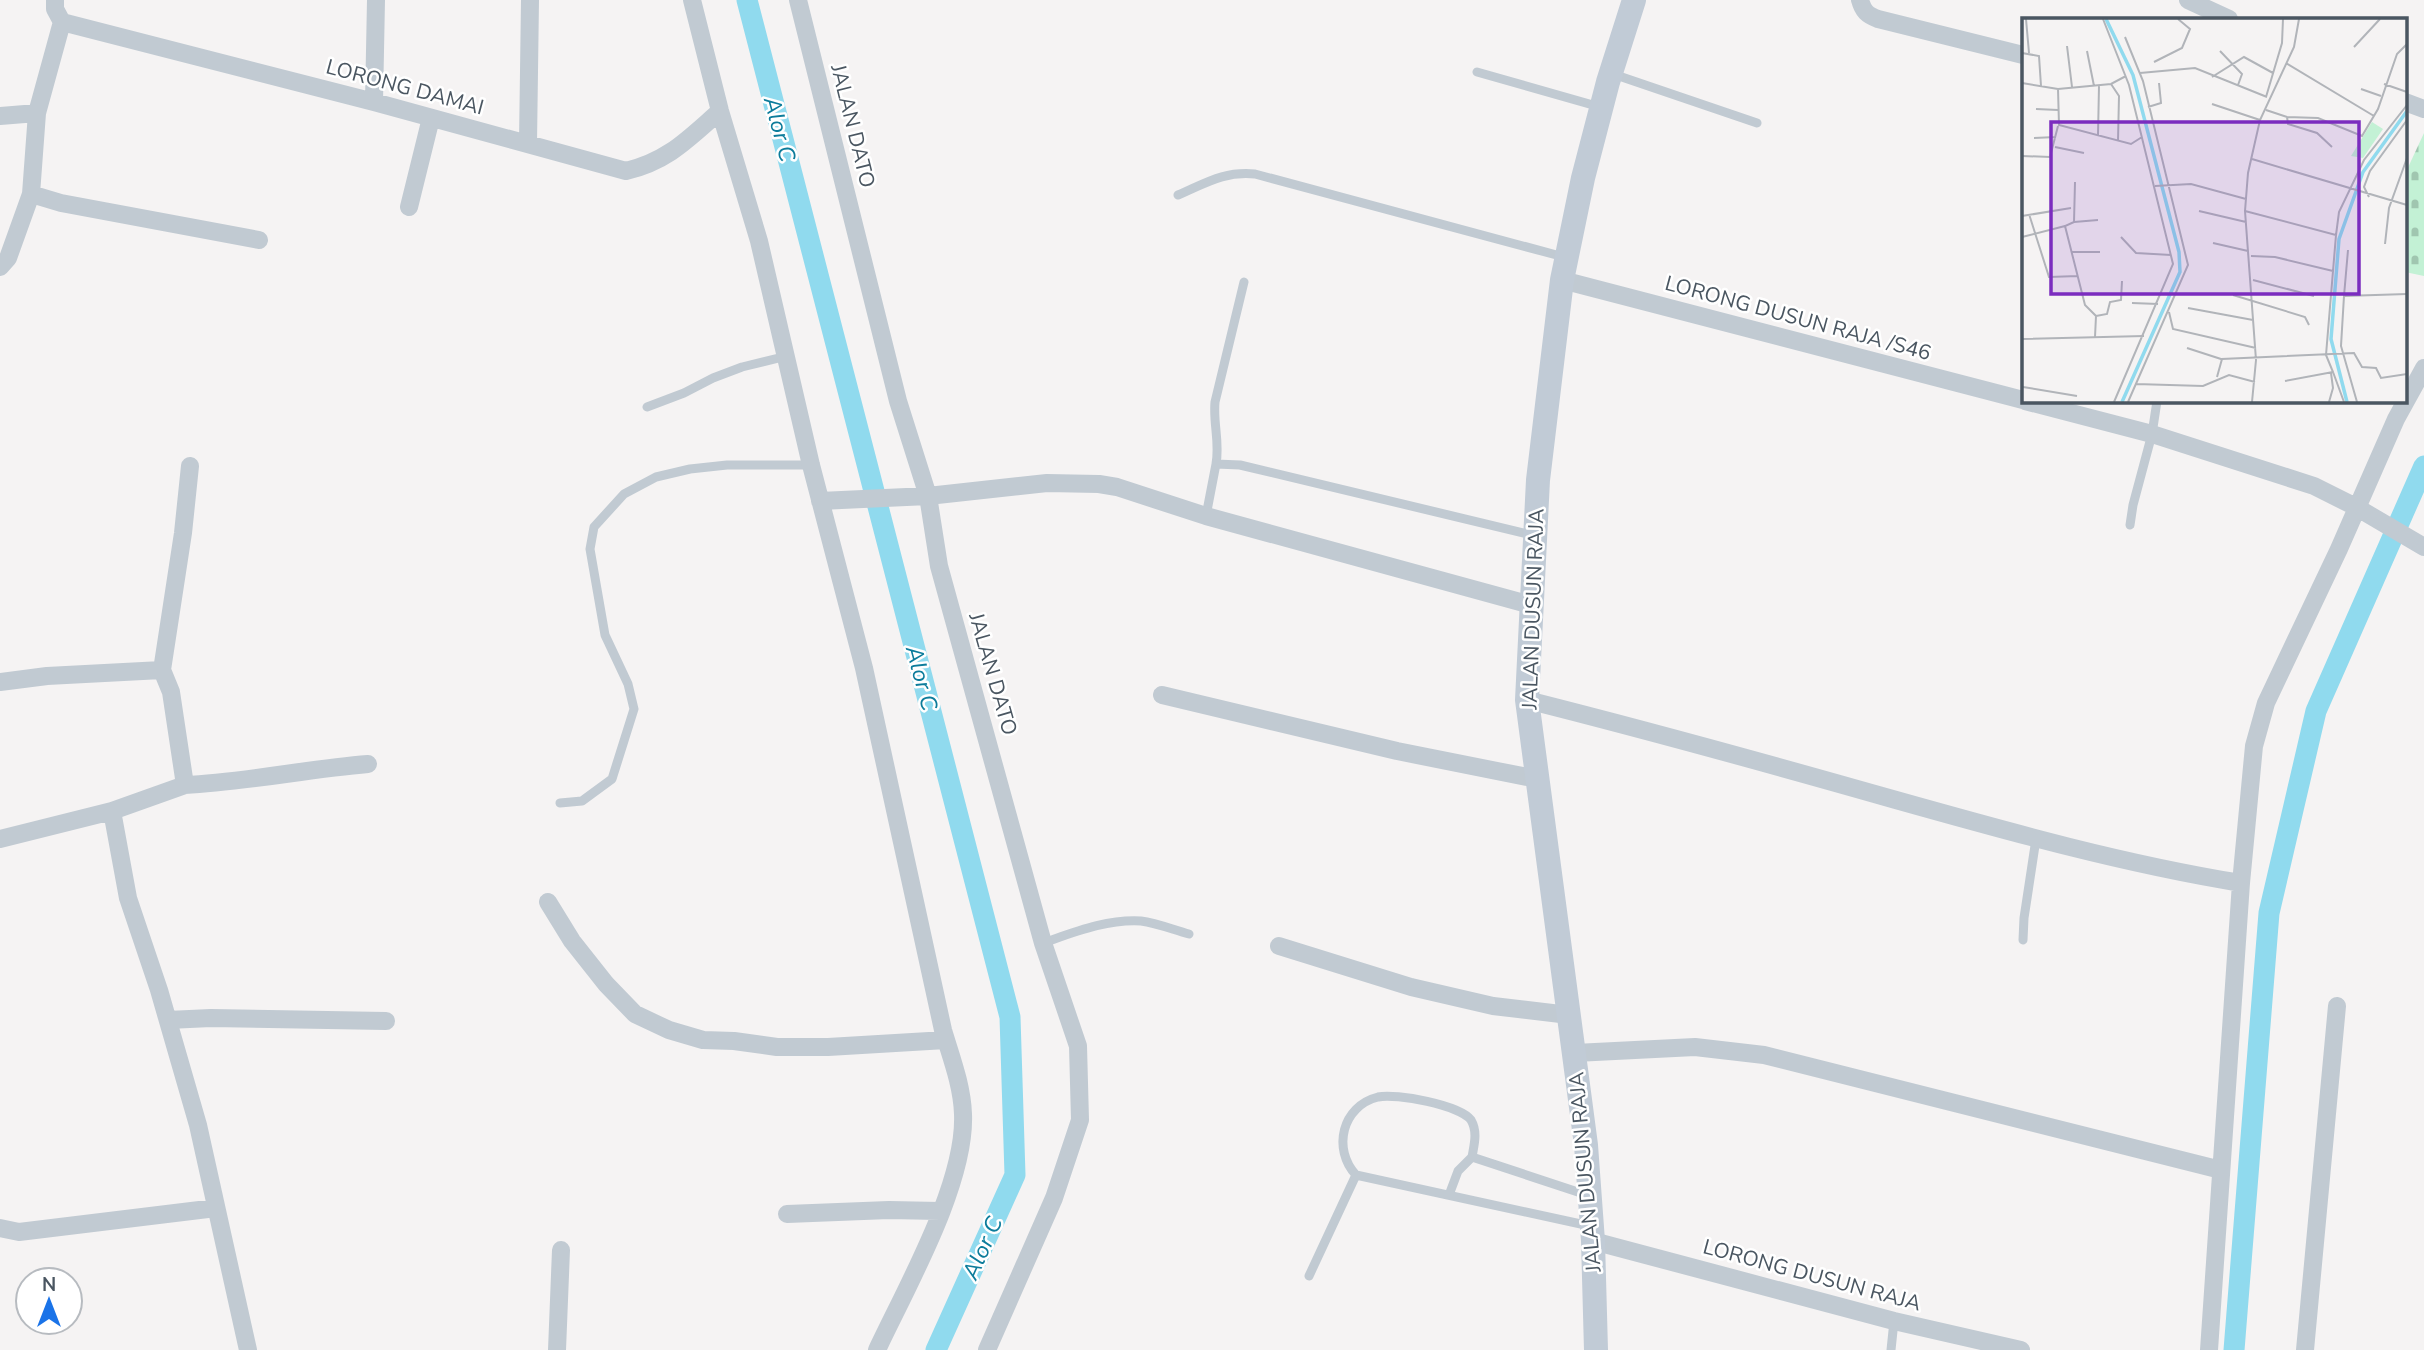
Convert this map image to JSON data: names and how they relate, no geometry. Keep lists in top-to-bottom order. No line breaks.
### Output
{"streets":{"main road":["JALAN DUSUN RAJA"],"street":["LORONG DAMAI","JALAN DATO","LORONG DUSUN RAJA /S46","LORONG DUSUN RAJA"]},"crossings":[["LORONG DUSUN RAJA /S46","JALAN DUSUN RAJA"],["JALAN DUSUN RAJA","LORONG DUSUN RAJA"]],"water":["Alor C"],"north":"top"}
